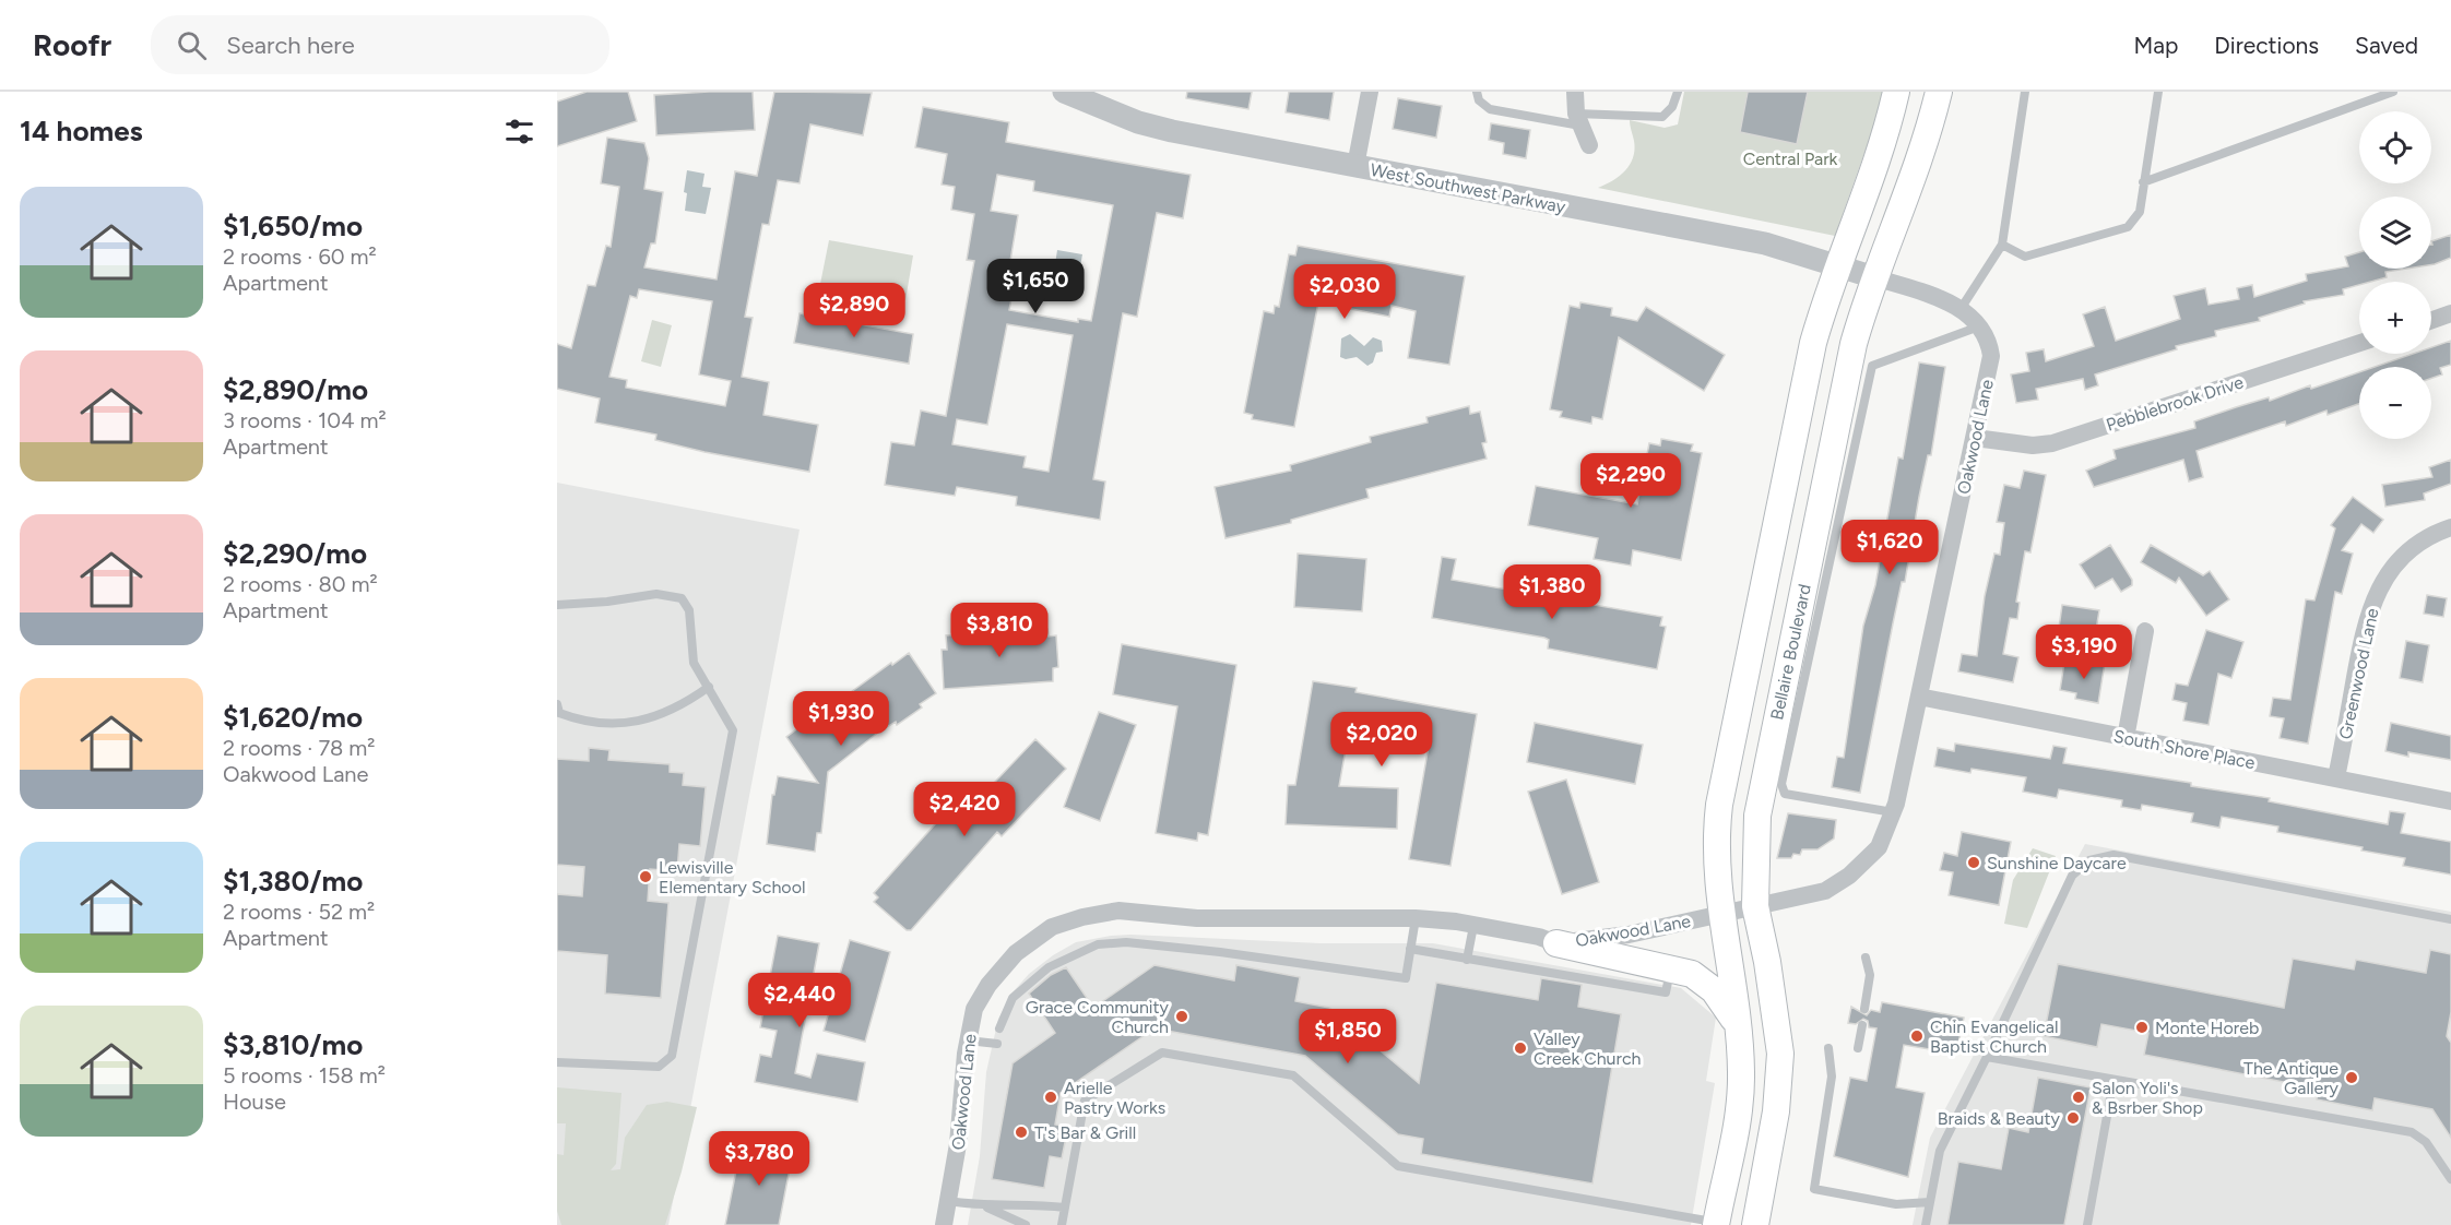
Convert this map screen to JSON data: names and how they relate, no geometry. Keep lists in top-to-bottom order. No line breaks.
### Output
{"streets":{"main road":["Bellaire Boulevard"],"street":["West Southwest Parkway","Pebblebrook Drive","Oakwood Lane","Greenwood Lane","South Shore Place"]},"crossings":[["West Southwest Parkway","Oakwood Lane"],["West Southwest Parkway","Bellaire Boulevard"],["Pebblebrook Drive","Oakwood Lane"],["Oakwood Lane","Bellaire Boulevard"],["Oakwood Lane","South Shore Place"],["Greenwood Lane","South Shore Place"]],"parks":["Central Park"],"places":["Sunshine Daycare","Lewisville Elementary School","Grace Community Church","Monte Horeb","Chin Evangelical Baptist Church","Valley Creek Church","The Antique Gallery","Arielle Pastry Works","Salon Yoli's & Bsrber Shop","Braids & Beauty","T's Bar & Grill"],"page":{"header":"Roofr","search":"Search here","nav":["Map","Directions","Saved"],"heading":"14 homes","map_buttons":["+","−"],"list":[{"name":"$1,650/mo","note":"2 rooms · 60 m² · Apartment"},{"name":"$2,890/mo","note":"3 rooms · 104 m² · Apartment"},{"name":"$2,290/mo","note":"2 rooms · 80 m² · Apartment"},{"name":"$1,620/mo","note":"2 rooms · 78 m² · Oakwood Lane"},{"name":"$1,380/mo","note":"2 rooms · 52 m² · Apartment"},{"name":"$3,810/mo","note":"5 rooms · 158 m² · House"}],"price":["$1,650","$2,030","$2,890","$2,290","$1,620","$1,380","$3,810","$3,190","$1,930","$2,020","$2,420","$2,440","$1,850","$3,780"]}}
